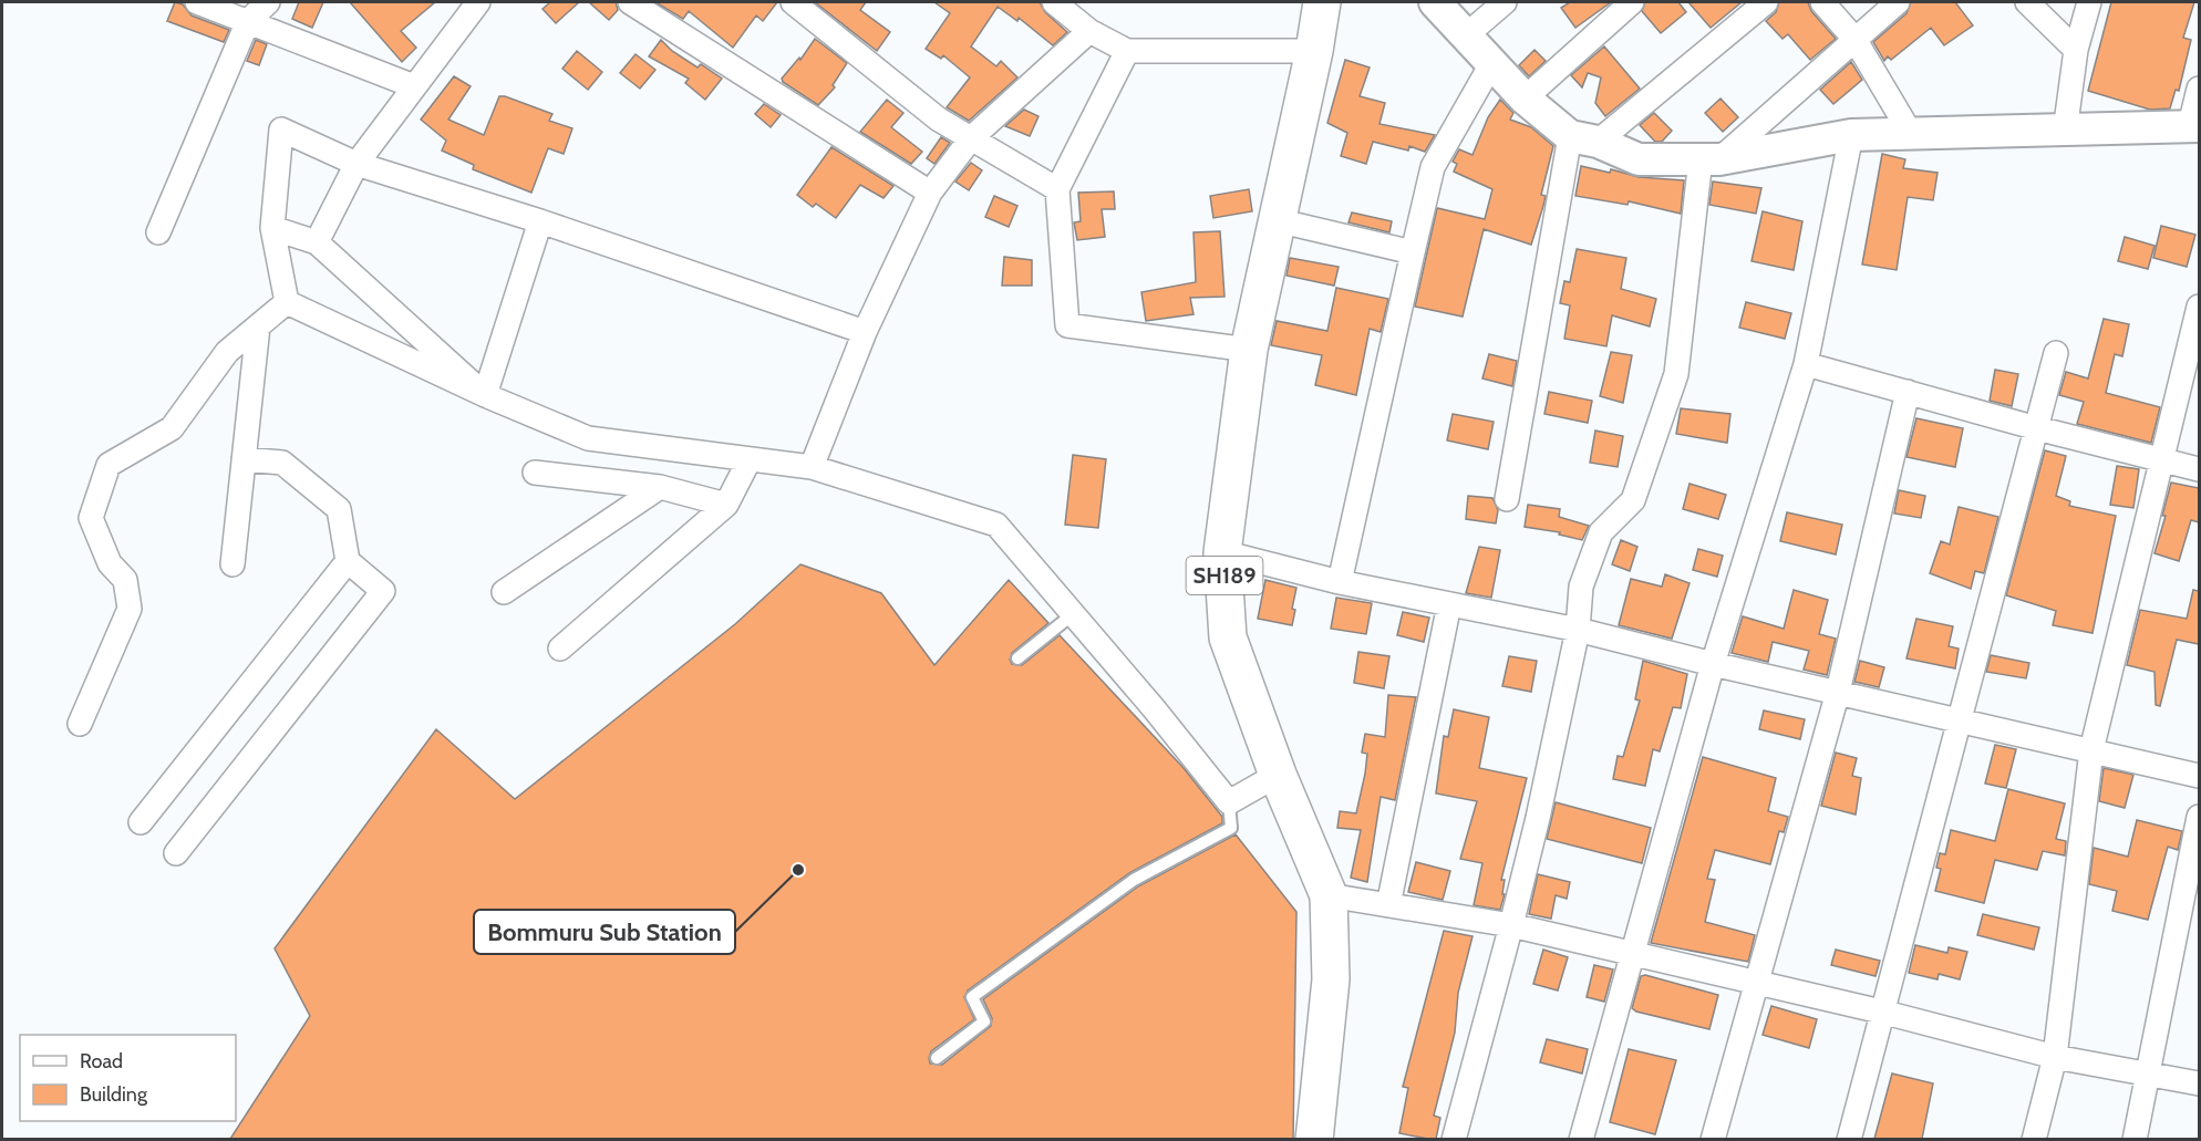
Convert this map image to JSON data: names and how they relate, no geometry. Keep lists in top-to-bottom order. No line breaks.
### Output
{"streets":{"main road":["SH189"]},"places":["Bommuru Sub Station"],"legend":["Road","Building"]}
